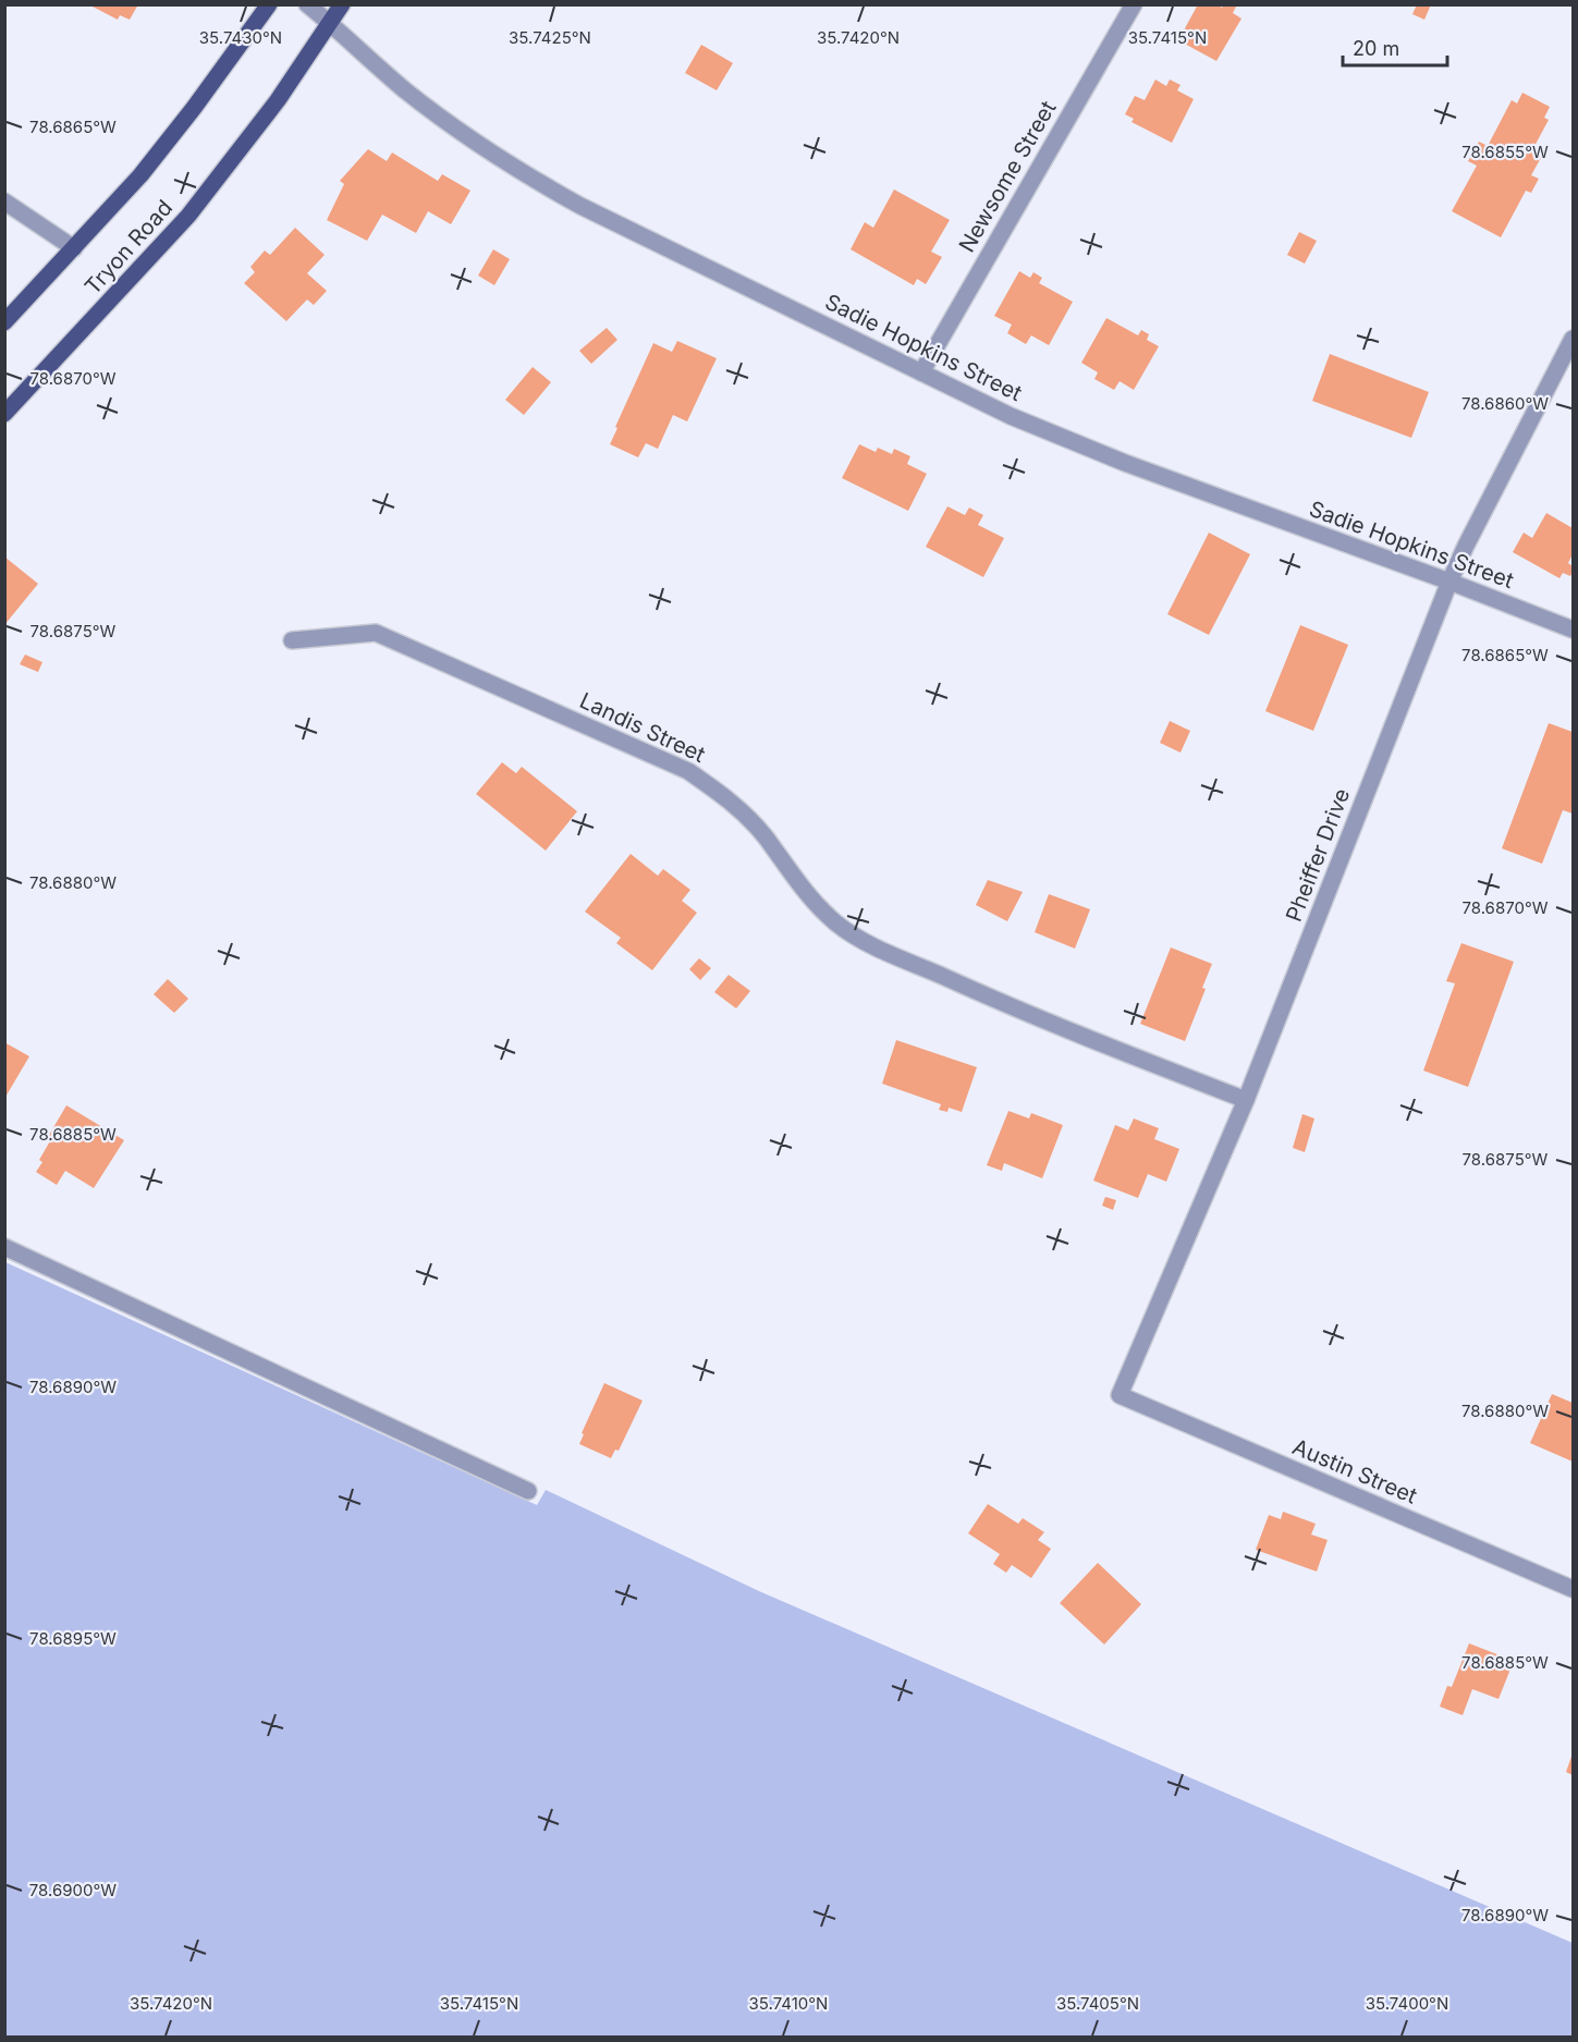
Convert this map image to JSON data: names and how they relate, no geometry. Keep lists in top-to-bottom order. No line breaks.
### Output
{"streets":{"main road":["Tryon Road"],"street":["Newsome Street","Sadie Hopkins Street","Landis Street","Pheiffer Drive","Austin Street"]},"crossings":[["Newsome Street","Sadie Hopkins Street"],["Tryon Road","Sadie Hopkins Street"],["Sadie Hopkins Street","Pheiffer Drive"],["Landis Street","Pheiffer Drive"],["Pheiffer Drive","Austin Street"]],"scale_bar":"20 m","coordinates":["35.7430°N","35.7425°N","35.7420°N","35.7415°N","78.6865°W","78.6855°W","78.6870°W","78.6860°W","78.6875°W","78.6880°W","78.6885°W","78.6890°W","78.6895°W","78.6900°W","35.7410°N","35.7405°N","35.7400°N"]}
